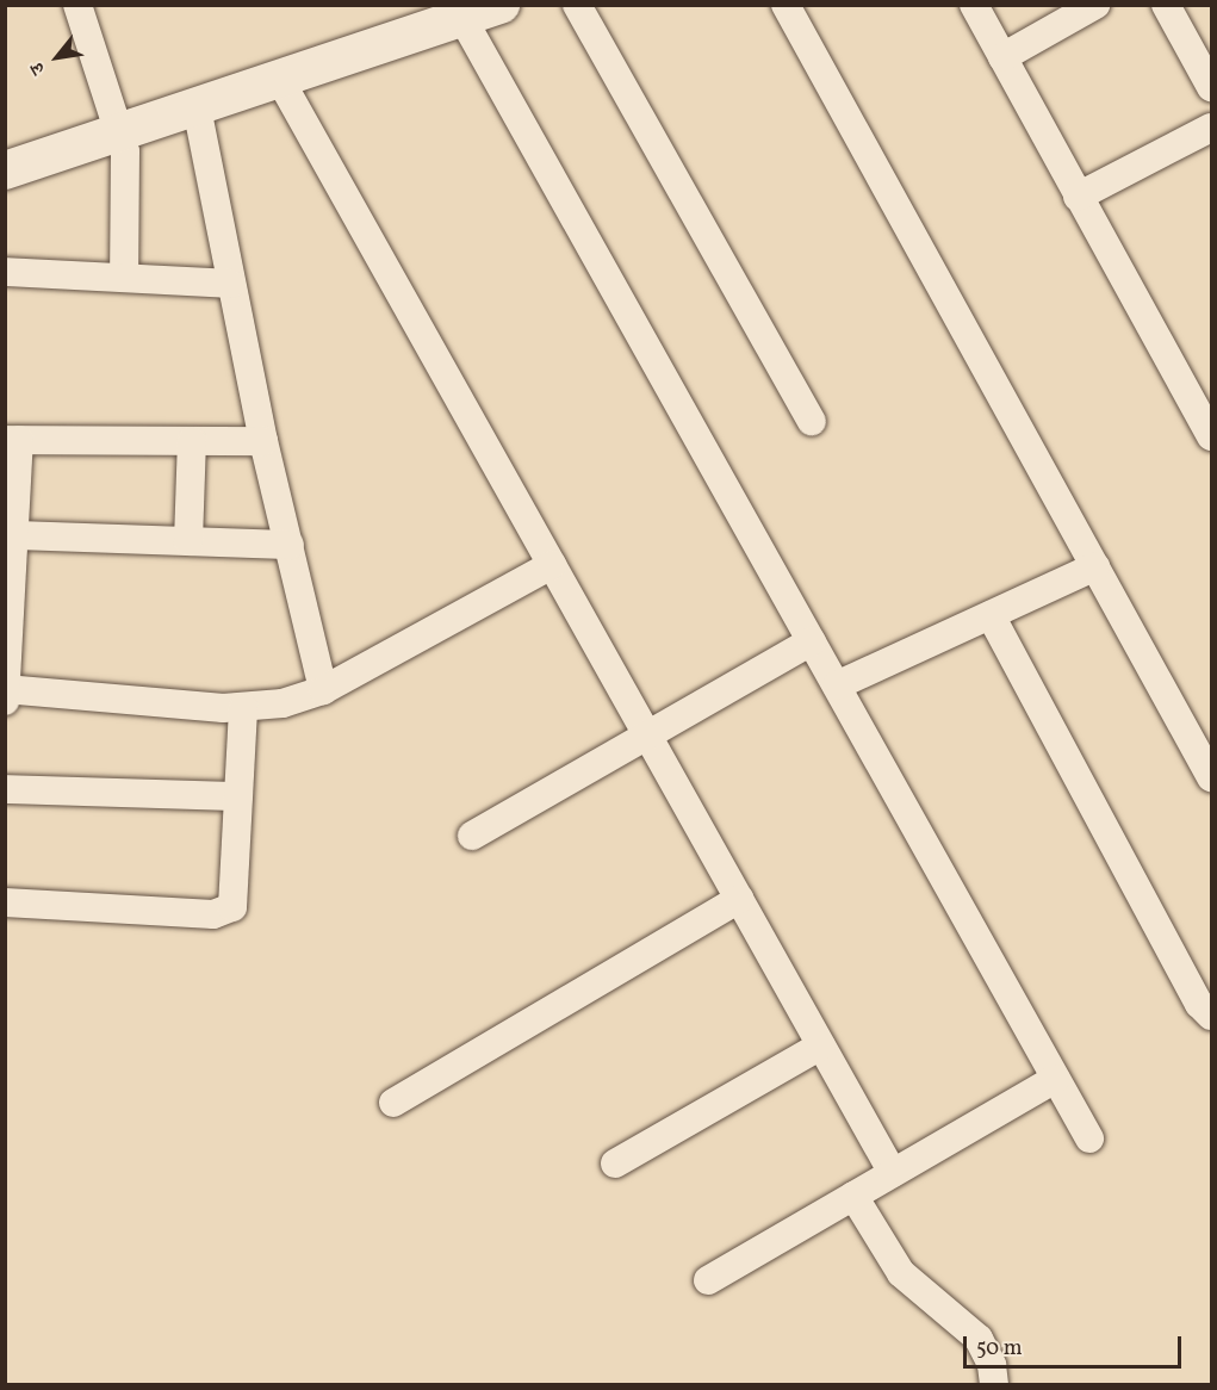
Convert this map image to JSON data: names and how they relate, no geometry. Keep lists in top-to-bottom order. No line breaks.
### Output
{"scale_bar":"50 m","north":"bottom left"}
